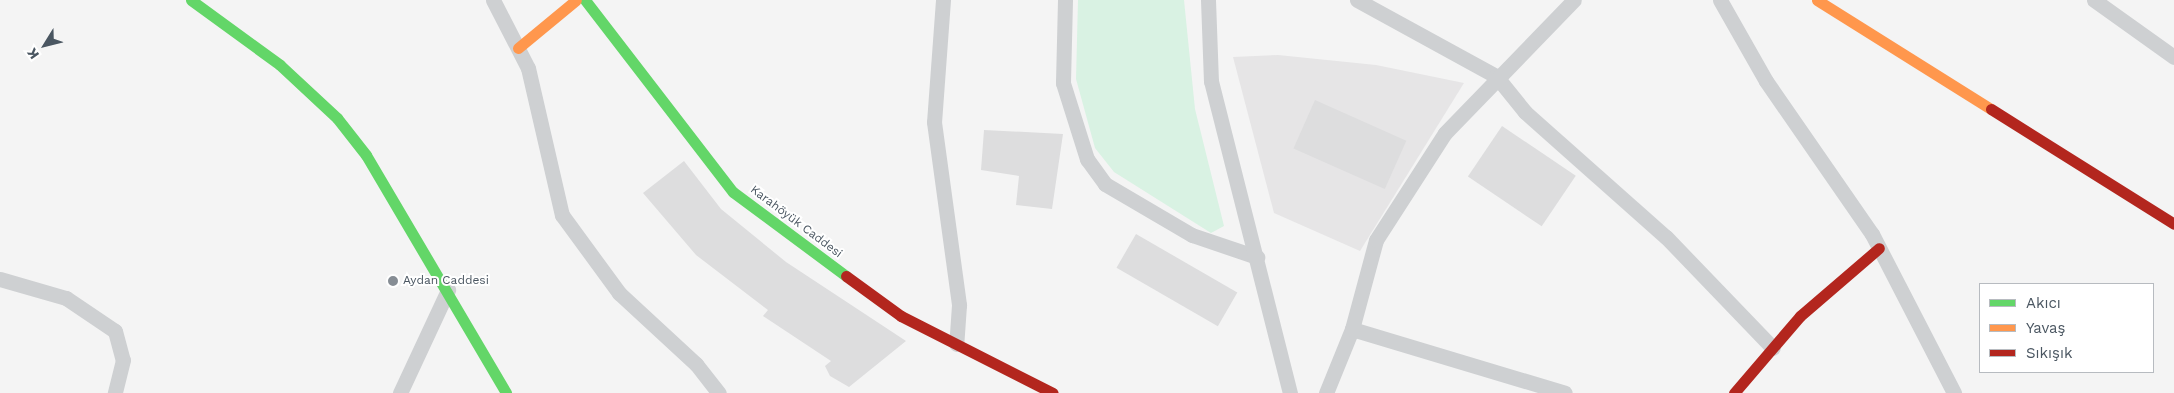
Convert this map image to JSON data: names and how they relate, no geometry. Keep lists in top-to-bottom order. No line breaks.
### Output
{"streets":{"street":["Karahöyük Caddesi"]},"places":["Aydan Caddesi"],"legend":["Akıcı","Yavaş","Sıkışık"],"north":"bottom left"}
